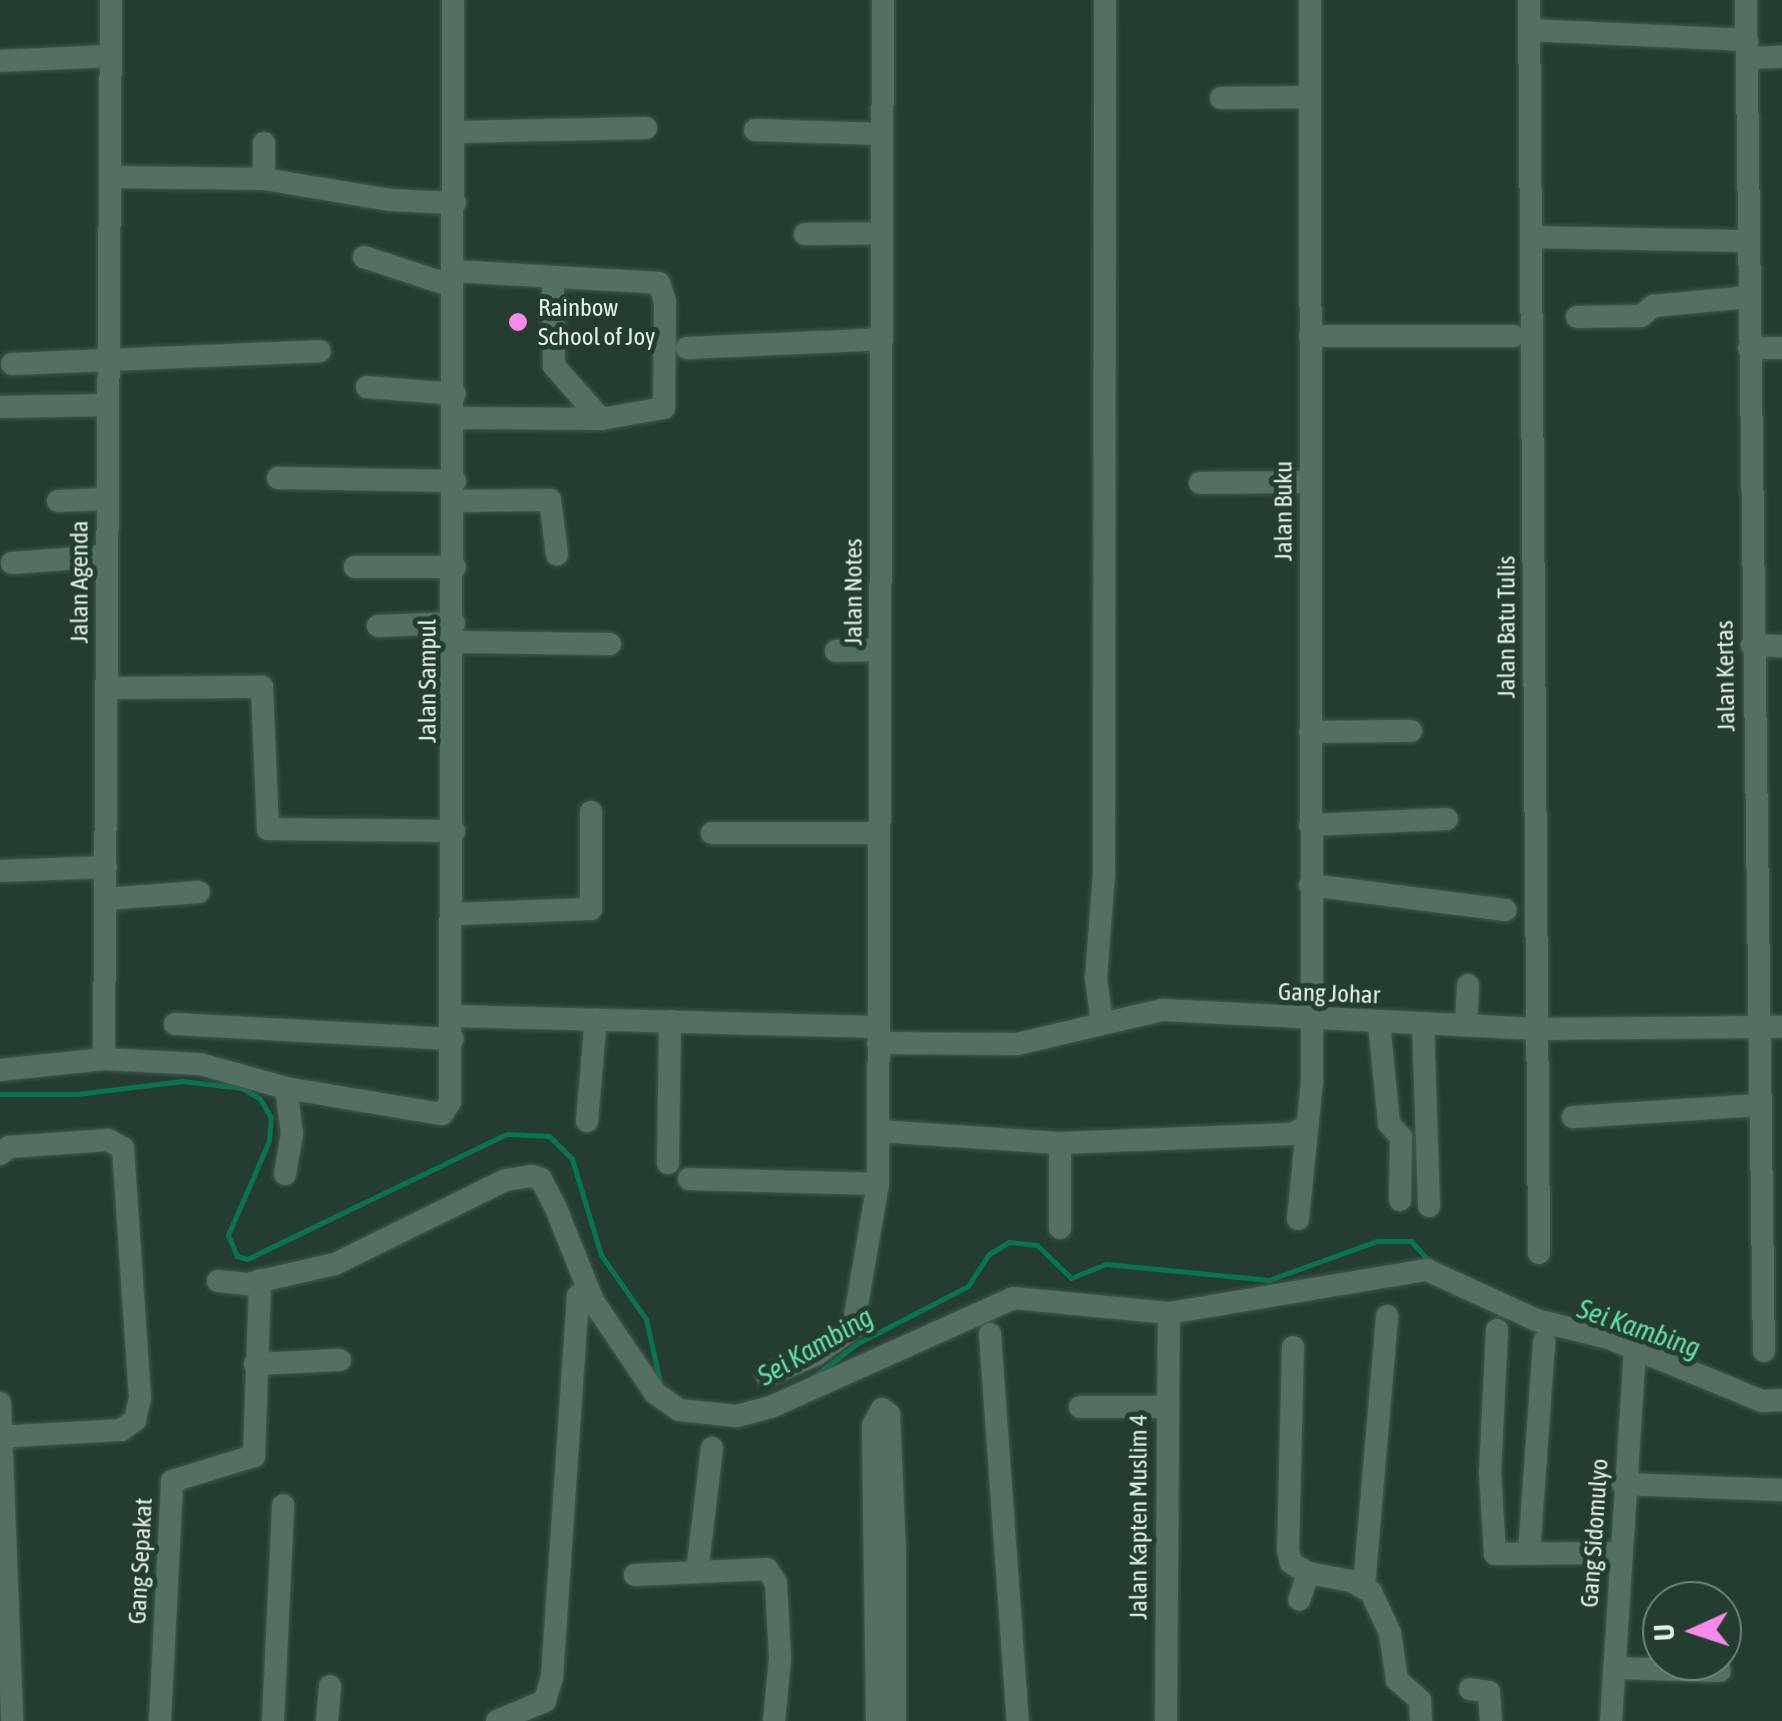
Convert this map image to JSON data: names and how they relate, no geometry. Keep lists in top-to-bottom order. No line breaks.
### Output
{"streets":{"street":["Jalan Buku","Jalan Agenda","Jalan Notes","Jalan Batu Tulis","Jalan Kertas","Jalan Sampul","Gang Johar","Jalan Kapten Muslim 4","Gang Sidomulyo","Gang Sepakat"]},"crossings":[["Jalan Buku","Gang Johar"],["Jalan Notes","Gang Johar"],["Jalan Batu Tulis","Gang Johar"],["Jalan Kertas","Gang Johar"],["Jalan Sampul","Gang Johar"]],"water":["Sei Kambing"],"places":["Rainbow School of Joy"],"north":"left"}
